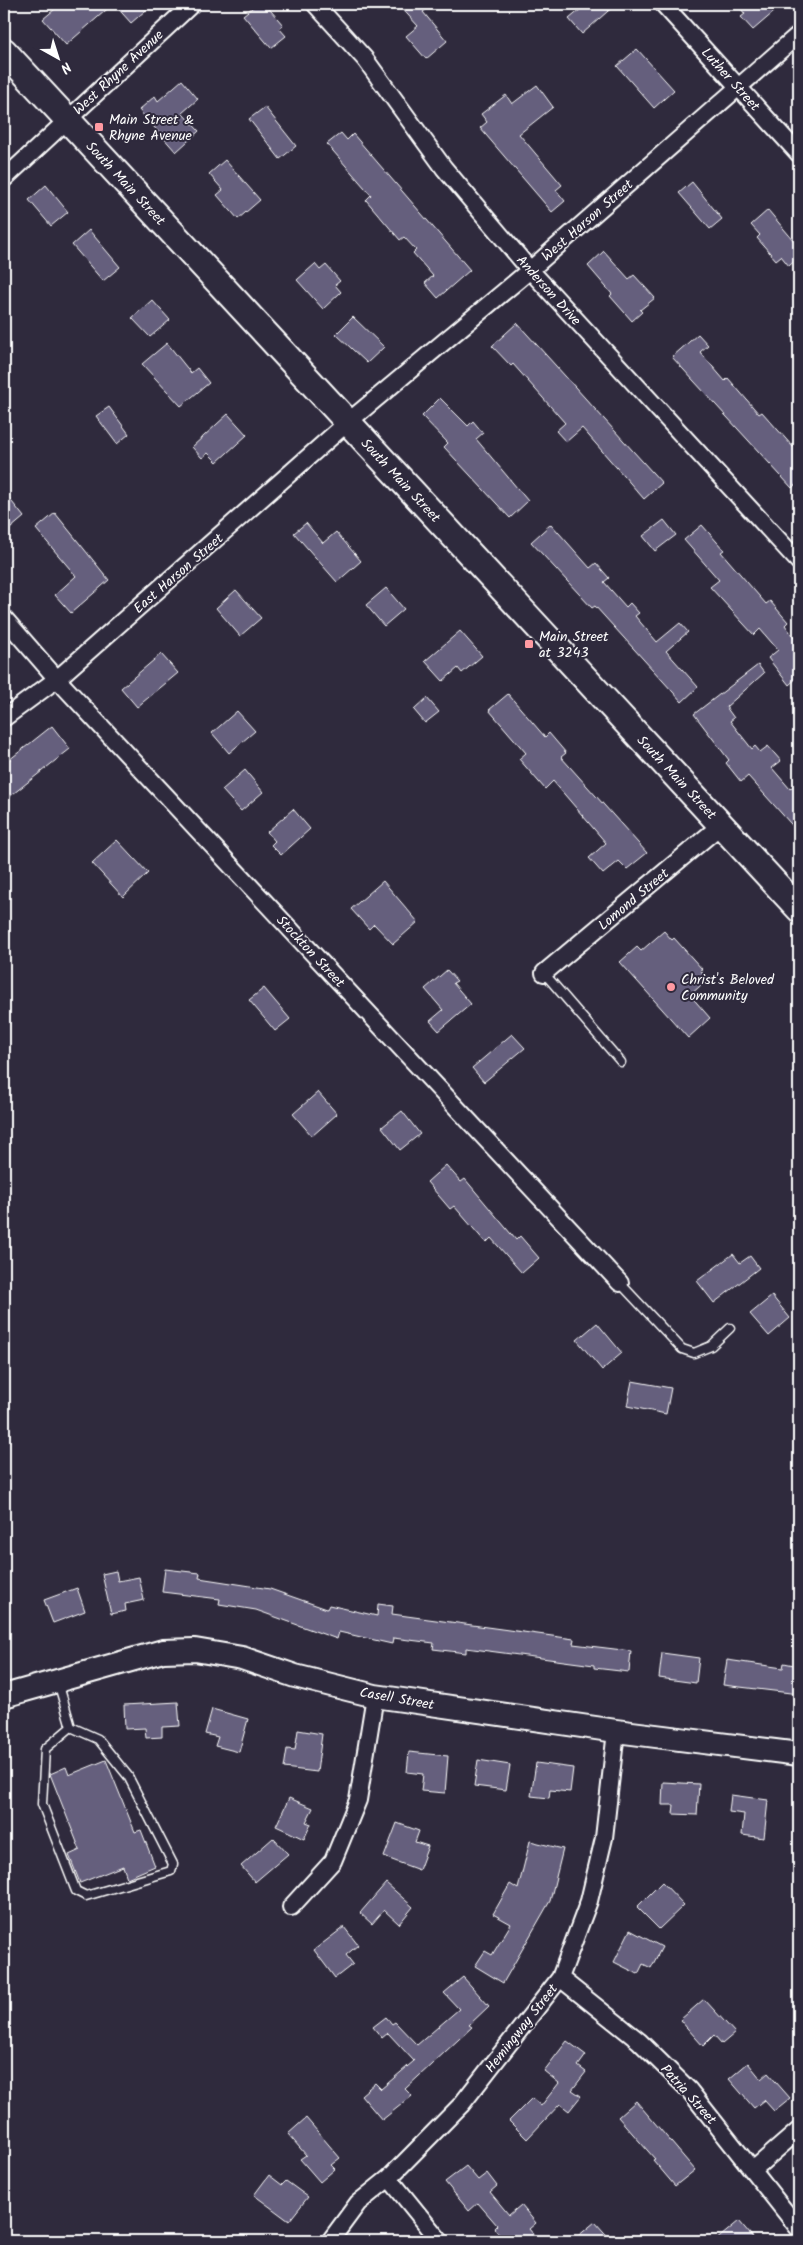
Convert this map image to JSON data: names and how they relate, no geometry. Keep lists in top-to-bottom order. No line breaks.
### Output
{"streets":{"main road":["South Main Street"],"street":["West Rhyne Avenue","Luther Street","West Harson Street","Anderson Drive","East Harson Street","Lomond Street","Stockton Street","Casell Street","Hemingway Street","Patria Street"]},"crossings":[["West Rhyne Avenue","South Main Street"],["Luther Street","West Harson Street"],["South Main Street","West Harson Street"],["South Main Street","East Harson Street"],["South Main Street","Lomond Street"],["West Harson Street","Anderson Drive"],["West Harson Street","East Harson Street"],["East Harson Street","Stockton Street"],["Casell Street","Hemingway Street"],["Hemingway Street","Patria Street"]],"places":{"transit":["Main Street & Rhyne Avenue","Main Street at 3243"],"other":["Christ's Beloved Community"]},"north":"bottom right"}
